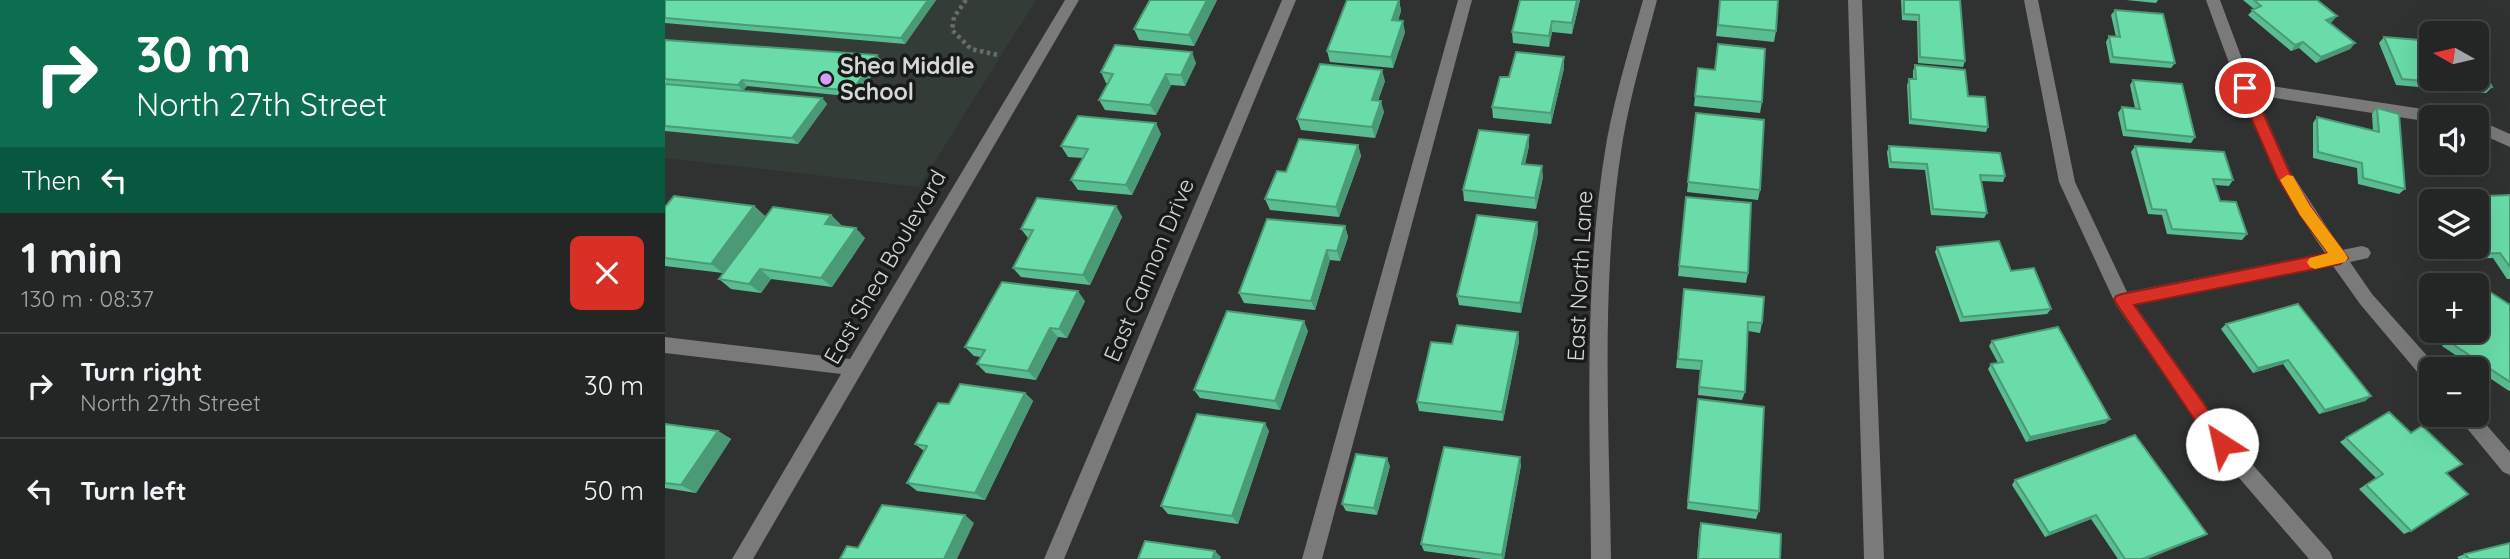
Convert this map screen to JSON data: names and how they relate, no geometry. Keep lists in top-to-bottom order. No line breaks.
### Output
{"streets":{"street":["East Shea Boulevard","East Cannon Drive","East North Lane"]},"places":["Shea Middle School"],"north":"left","page":{"turn":["30 m","North 27th Street"],"map_buttons":["+","−"],"then":"Then","heading":["1 min","130 m · 08:37"],"list":[{"name":"Turn right","note":"North 27th Street","value":"30 m"},{"name":"Turn left","value":"50 m"}]}}
